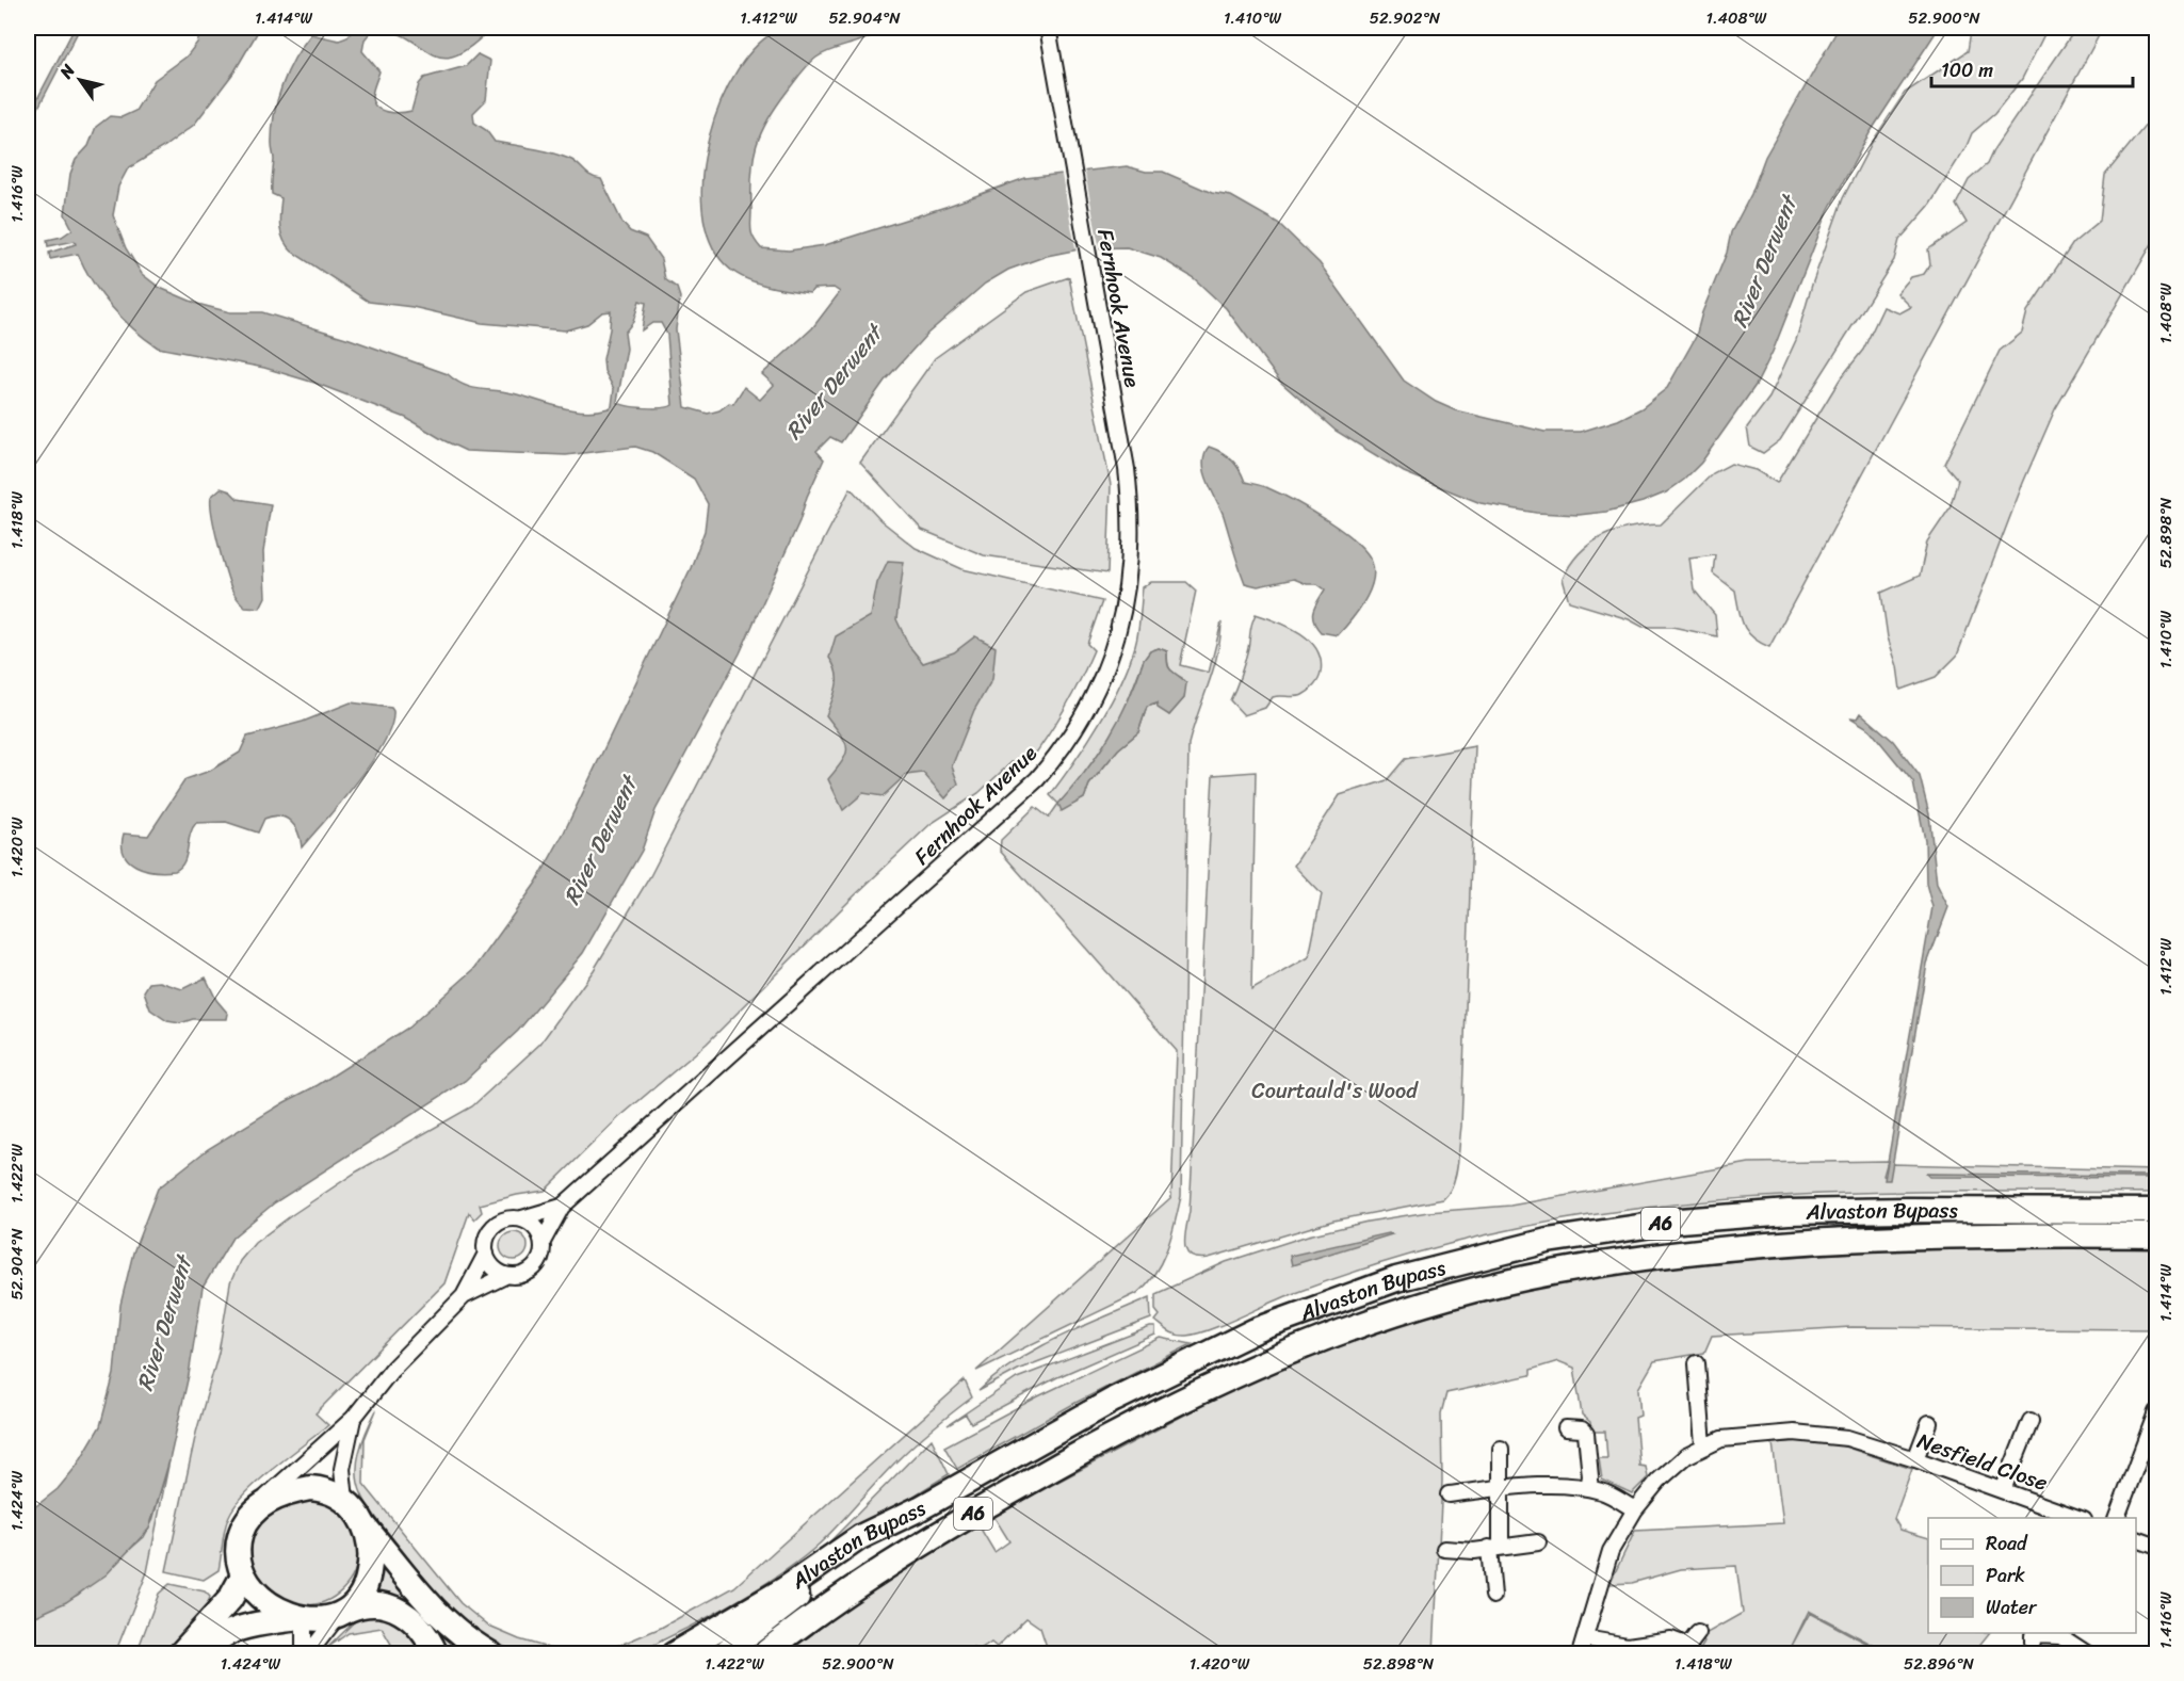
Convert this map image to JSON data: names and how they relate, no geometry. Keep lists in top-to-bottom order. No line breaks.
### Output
{"streets":{"highway":["Alvaston Bypass","A6"],"street":["Fernhook Avenue","Nesfield Close"]},"water":["River Derwent"],"parks":["Courtauld's Wood"],"legend":["Road","Park","Water"],"scale_bar":"100 m","north":"top left","coordinates":["1.414°W","1.412°W","52.904°N","1.410°W","52.902°N","1.408°W","52.900°N","1.416°W","1.418°W","52.898°N","1.420°W","1.422°W","1.424°W","52.896°N"]}
